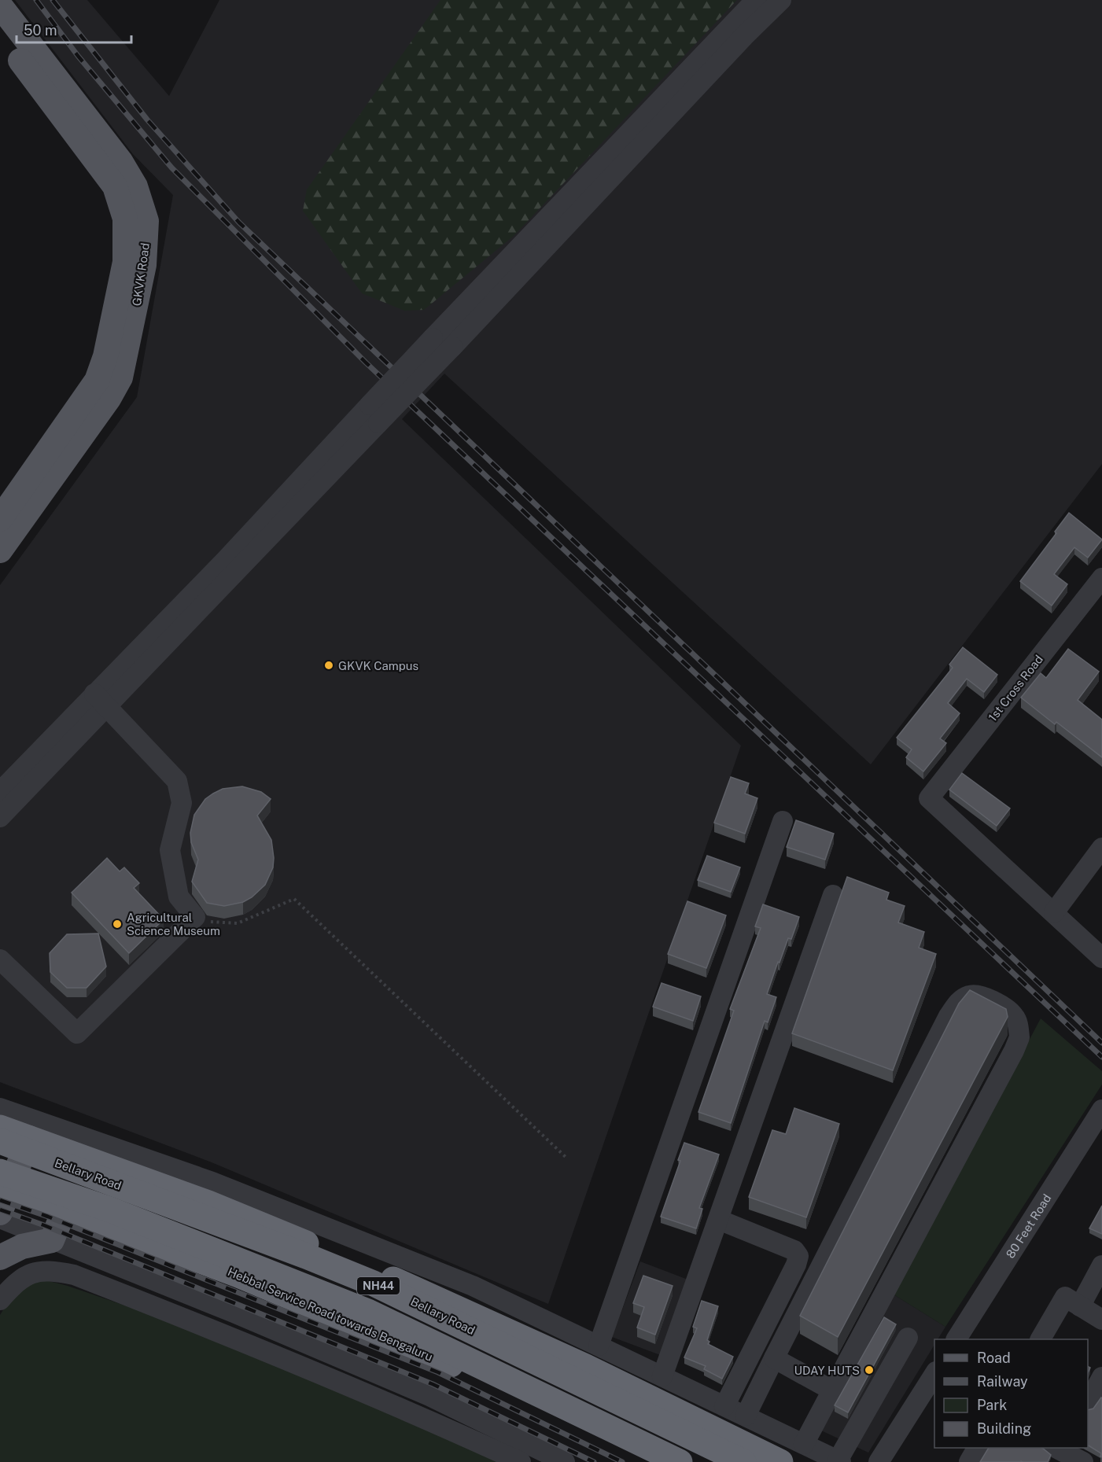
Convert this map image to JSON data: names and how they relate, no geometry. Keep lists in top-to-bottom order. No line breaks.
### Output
{"streets":{"highway":["Bellary Road","NH44","Hebbal Service Road towards Bengaluru"],"main road":["GKVK Road"],"street":["1st Cross Road","80 Feet Road"]},"crossings":[["NH44","Hebbal Service Road towards Bengaluru"]],"places":["GKVK Campus","Agricultural Science Museum","UDAY HUTS"],"legend":["Road","Railway","Park","Building"],"scale_bar":"50 m"}
